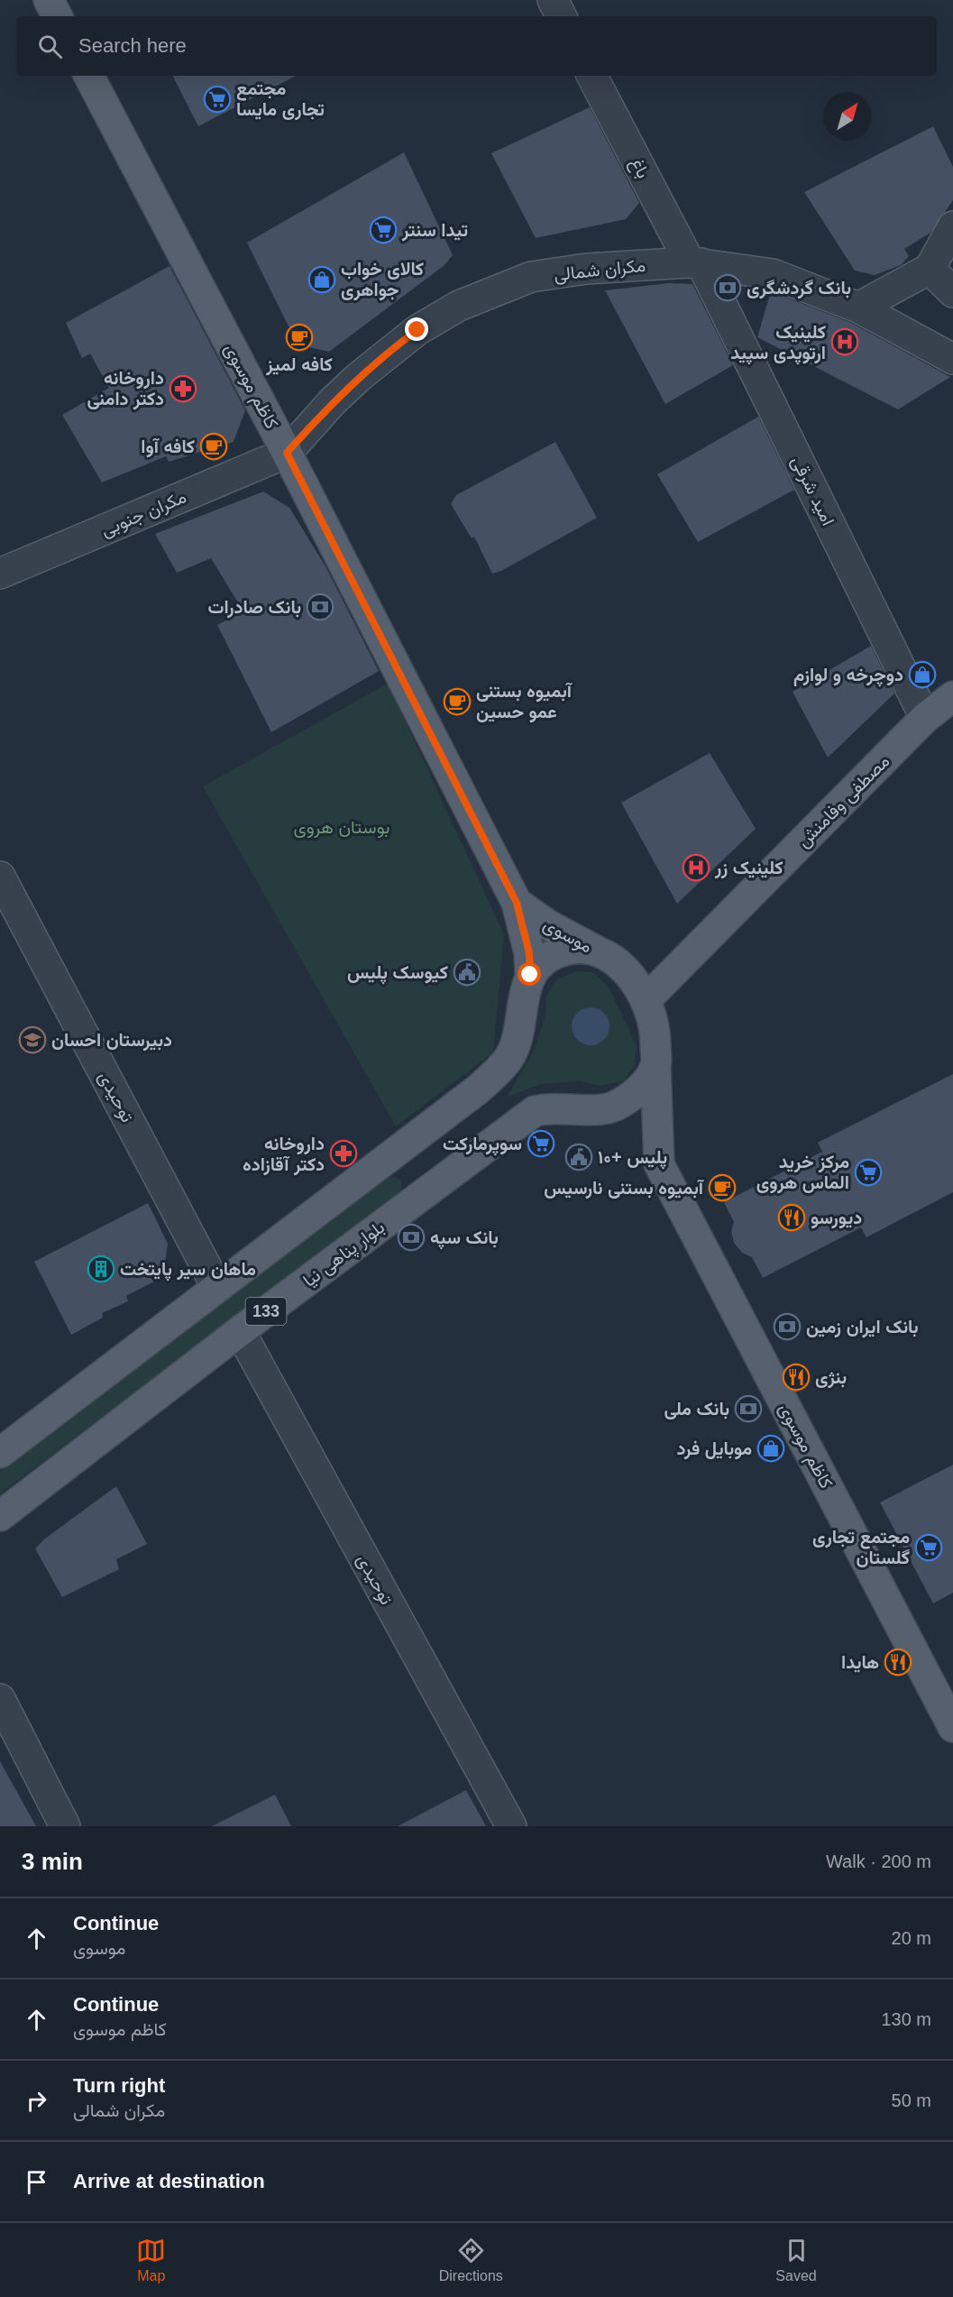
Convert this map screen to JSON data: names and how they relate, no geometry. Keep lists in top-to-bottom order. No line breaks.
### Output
{"streets":{"main road":["کاظم موسوی","مصطفی وفامنش","موسوی","بلوار پناهی نیا","133"],"street":["باغ","مکران شمالی","امید شرقی","مکران جنوبی","توحیدی"]},"crossings":[["باغ","مکران شمالی"],["باغ","امید شرقی"],["مکران شمالی","کاظم موسوی"],["مکران شمالی","امید شرقی"],["مکران شمالی","مکران جنوبی"],["کاظم موسوی","مکران جنوبی"],["کاظم موسوی","موسوی"],["کاظم موسوی","بلوار پناهی نیا"],["امید شرقی","مصطفی وفامنش"],["مصطفی وفامنش","موسوی"],["موسوی","بلوار پناهی نیا"],["موسوی","133"],["توحیدی","بلوار پناهی نیا"],["توحیدی","133"]],"parks":["بوستان هروی"],"places":{"supermarket":["مجتمع تجاری مايسا","تیدا سنتر","سوپرمارکت","مرکز خرید الماس هروی","مجتمع تجاری گلستان"],"shop":["کالای خواب جواهری","دوچرخه و لوازم","موبایل فرد"],"bank":["بانک گردشگری","بانک صادرات","بانک سپه","بانک ایران زمین","بانک ملی"],"cafe":["کافه لمیز","کافه آوا","آبمیوه بستنی عمو حسین","آبمیوه بستنی نارسیس"],"hospital":["کلینیک ارتوپدی سپید","کلینیک زر"],"pharmacy":["داروخانه دکتر دامنی","داروخانه دکتر آقازاده"],"public building":["کیوسک پلیس","پلیس +۱۰"],"school or university":["دبیرستان احسان"],"restaurant":["دیورسو","بنژی","هایدا"],"building":["ماهان سیر پایتخت"]},"north":"top right","page":{"search":"Search here","heading":["3 min","Walk · 200 m"],"list":[["Continue","موسوی","20 m"],["Continue","کاظم موسوی","130 m"],["Turn right","مکران شمالی","50 m"],"Arrive at destination"],"nav":["Map","Directions","Saved"]}}
